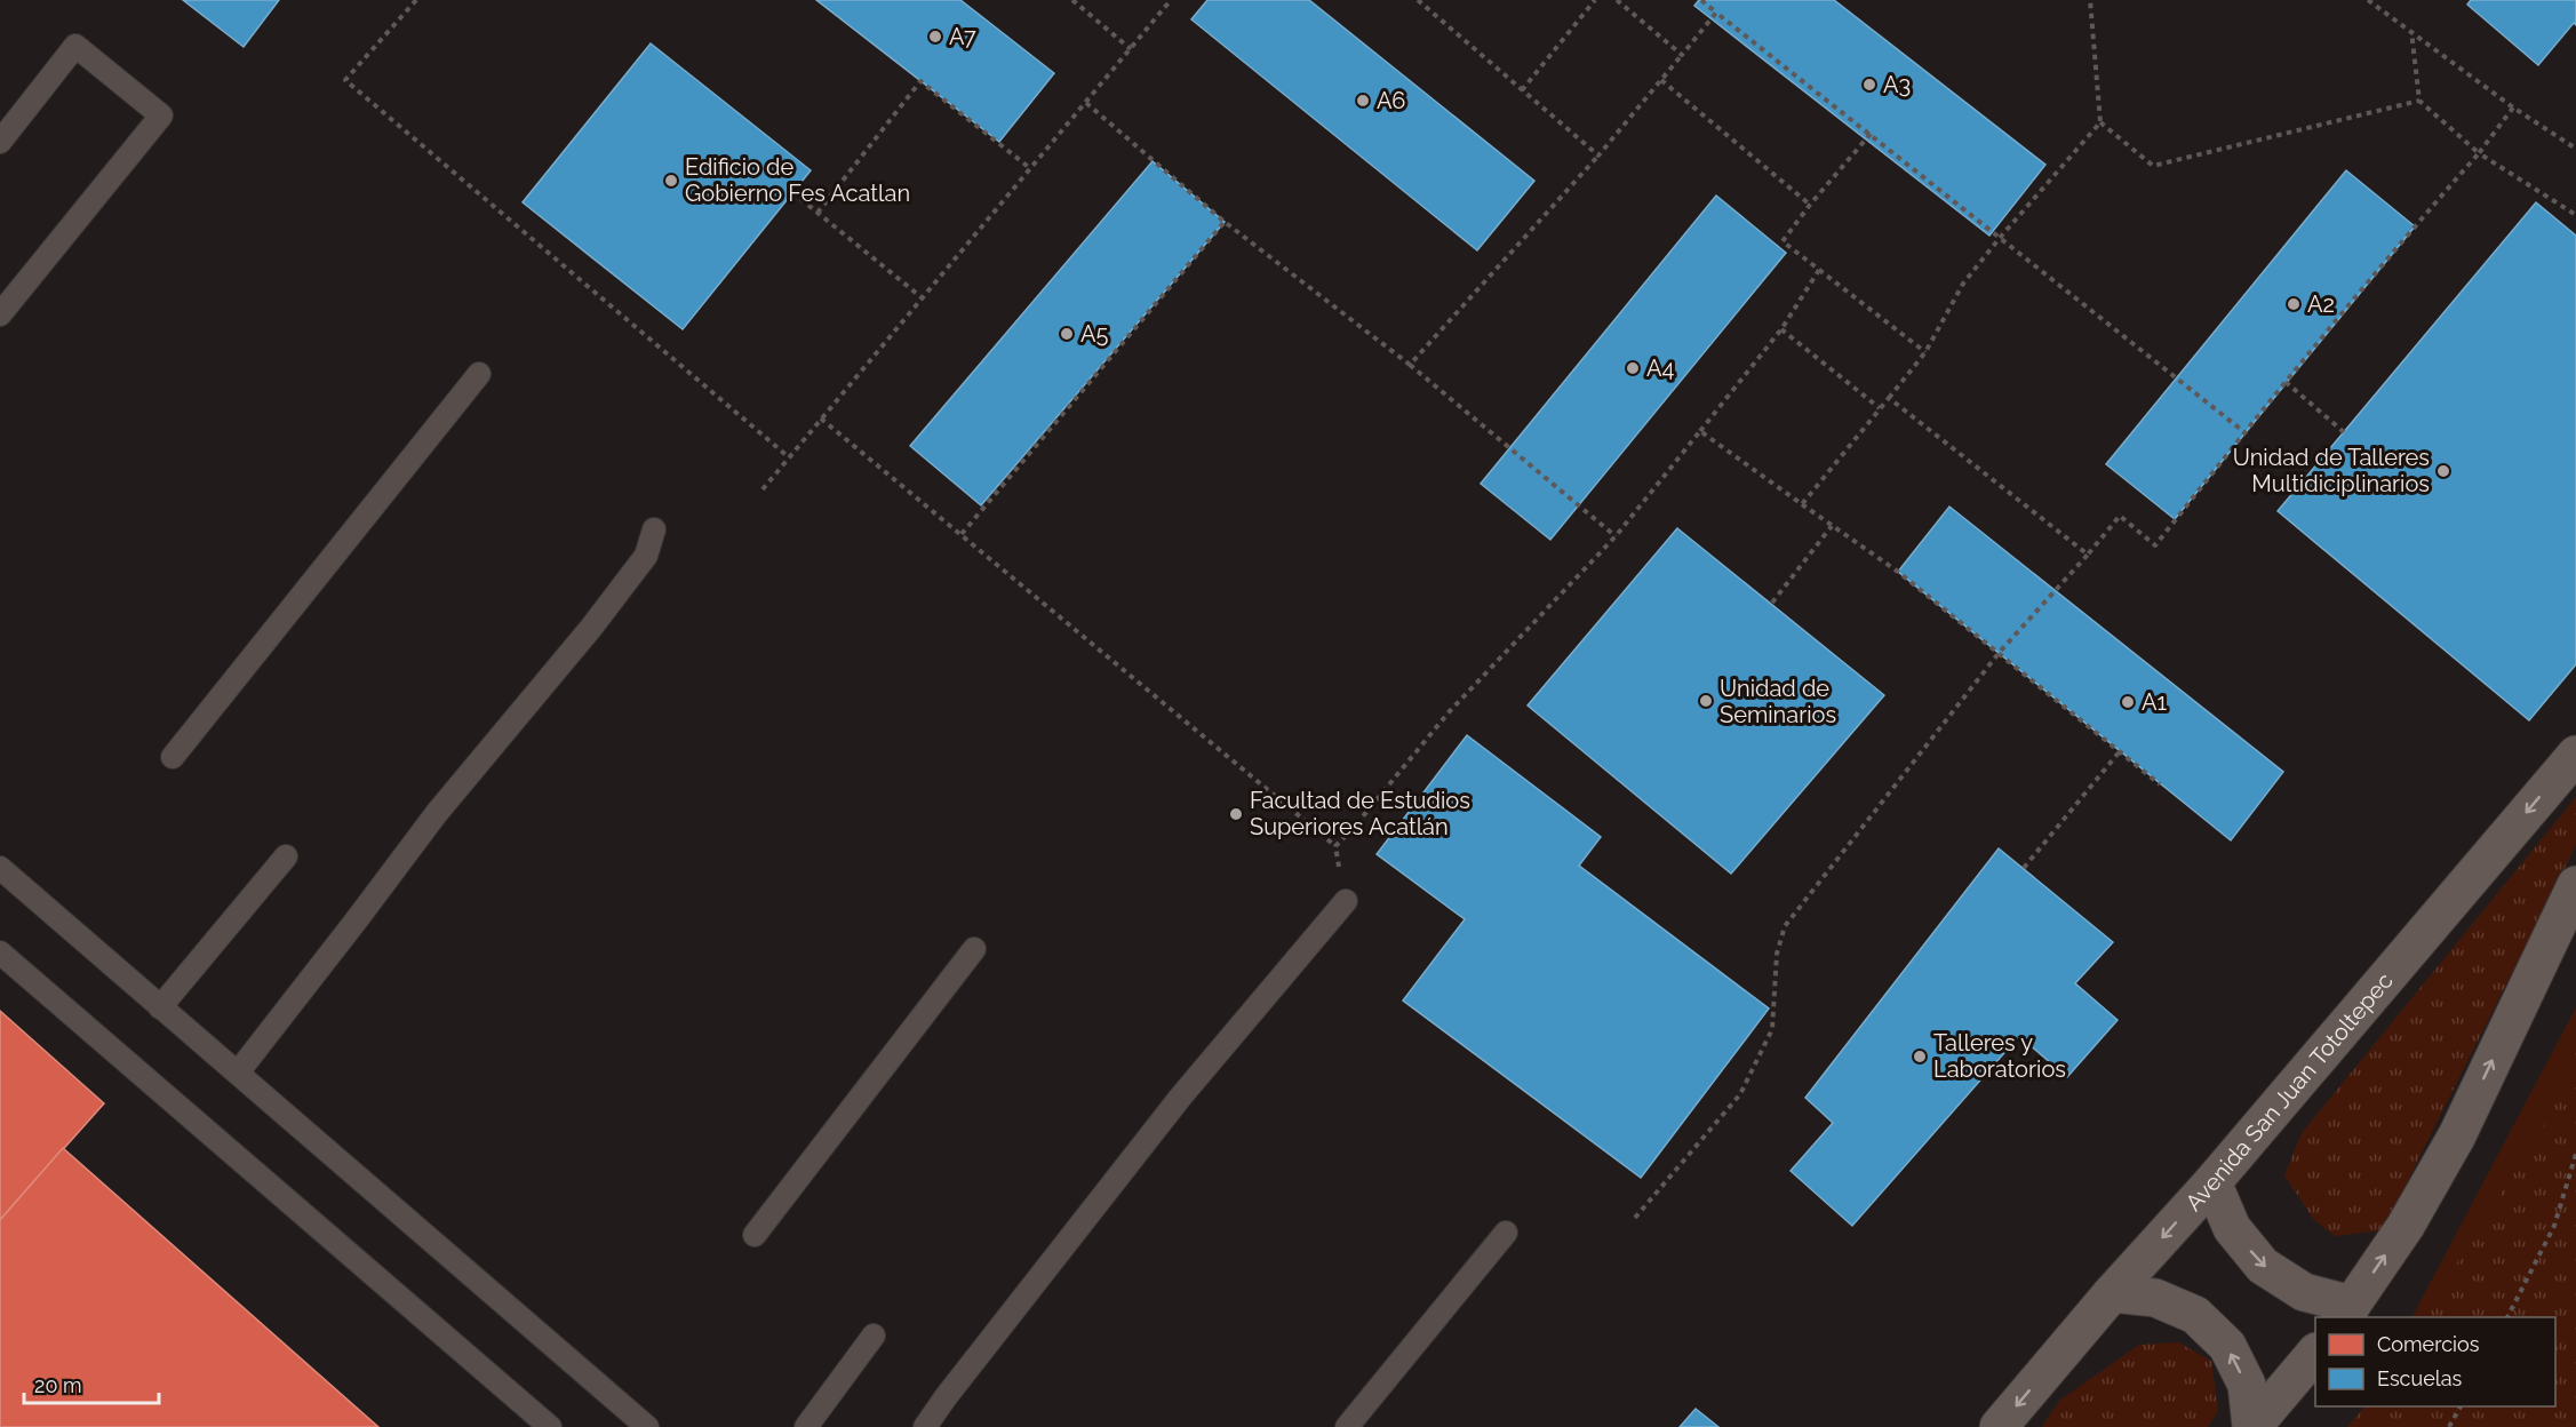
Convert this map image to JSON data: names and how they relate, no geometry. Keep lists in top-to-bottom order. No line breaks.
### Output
{"streets":{"main road":["Avenida San Juan Totoltepec"]},"places":["A7","A3","A6","Edificio de Gobierno Fes Acatlan","A2","A5","A4","Unidad de Talleres Multidiciplinarios","Unidad de Seminarios","A1","Facultad de Estudios Superiores Acatlán","Talleres y Laboratorios"],"legend":["Comercios","Escuelas"],"scale_bar":"20 m"}
